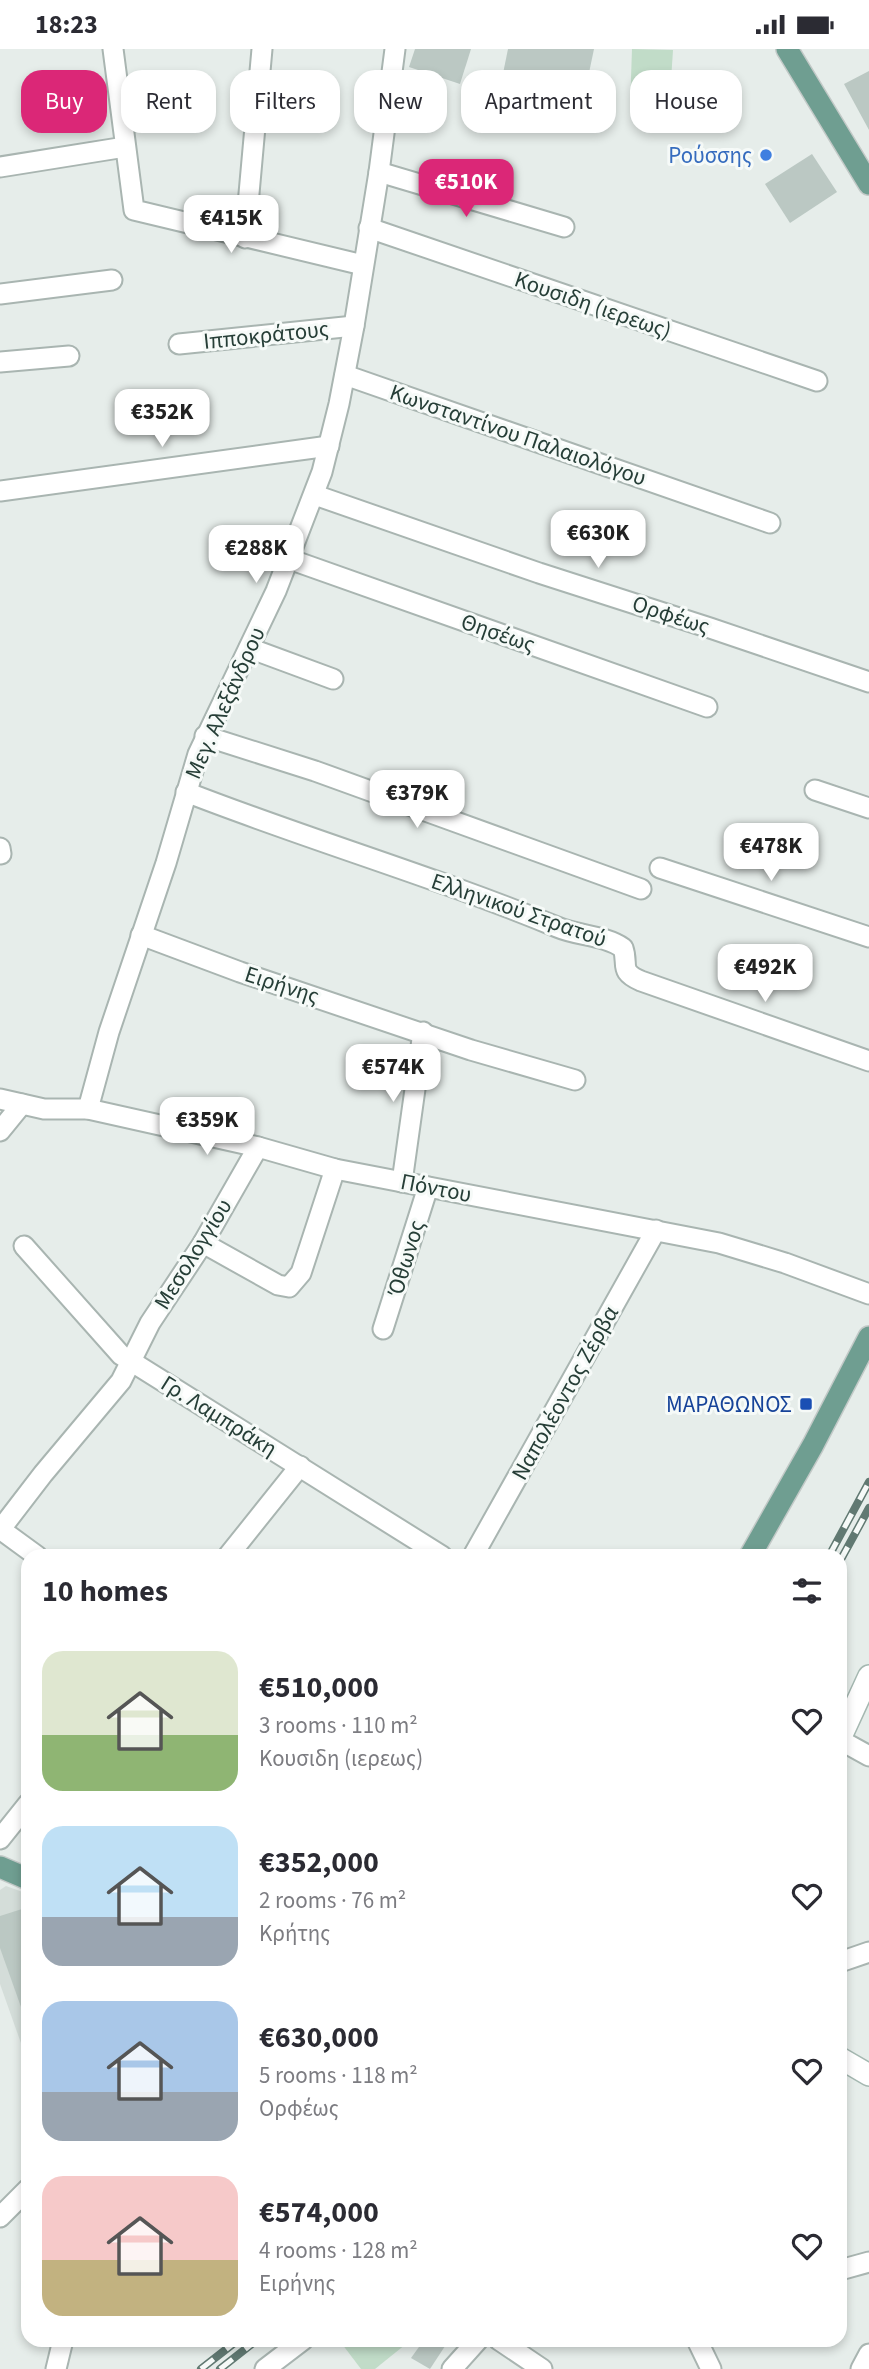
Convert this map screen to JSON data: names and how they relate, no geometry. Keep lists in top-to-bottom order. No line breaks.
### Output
{"streets":{"street":["Κουσιδη (ιερεως)","Ιπποκράτους","Κωνσταντίνου Παλαιολόγου","Ορφέως","Θησέως","Μεγ. Αλεξάνδρου","Ελληνικού Στρατού","Ειρήνης","Πόντου","Μεσολογγίου","Όθωνος","Ναπολέοντος Ζέρβα","Γρ. Λαμπράκη"]},"crossings":[["Κουσιδη (ιερεως)","Μεγ. Αλεξάνδρου"],["Ιπποκράτους","Μεγ. Αλεξάνδρου"],["Κωνσταντίνου Παλαιολόγου","Μεγ. Αλεξάνδρου"],["Ορφέως","Μεγ. Αλεξάνδρου"],["Θησέως","Μεγ. Αλεξάνδρου"],["Μεγ. Αλεξάνδρου","Ελληνικού Στρατού"],["Μεγ. Αλεξάνδρου","Ειρήνης"],["Μεγ. Αλεξάνδρου","Πόντου"],["Πόντου","Μεσολογγίου"],["Πόντου","Όθωνος"],["Πόντου","Ναπολέοντος Ζέρβα"],["Μεσολογγίου","Γρ. Λαμπράκη"]],"places":{"other":["Ρούσσης"],"transit":["ΜΑΡΑΘΩΝΟΣ"]},"page":{"status":"18:23","chip":["Buy","Rent","Filters","New","Apartment","House"],"price":["€510K","€415K","€352K","€630K","€288K","€379K","€478K","€492K","€574K","€359K"],"heading":"10 homes","list":[{"name":"€510,000","note":"3 rooms · 110 m² · Κουσιδη (ιερεως)"},{"name":"€352,000","note":"2 rooms · 76 m² · Κρήτης"},{"name":"€630,000","note":"5 rooms · 118 m² · Ορφέως"},{"name":"€574,000","note":"4 rooms · 128 m² · Ειρήνης"}]}}
